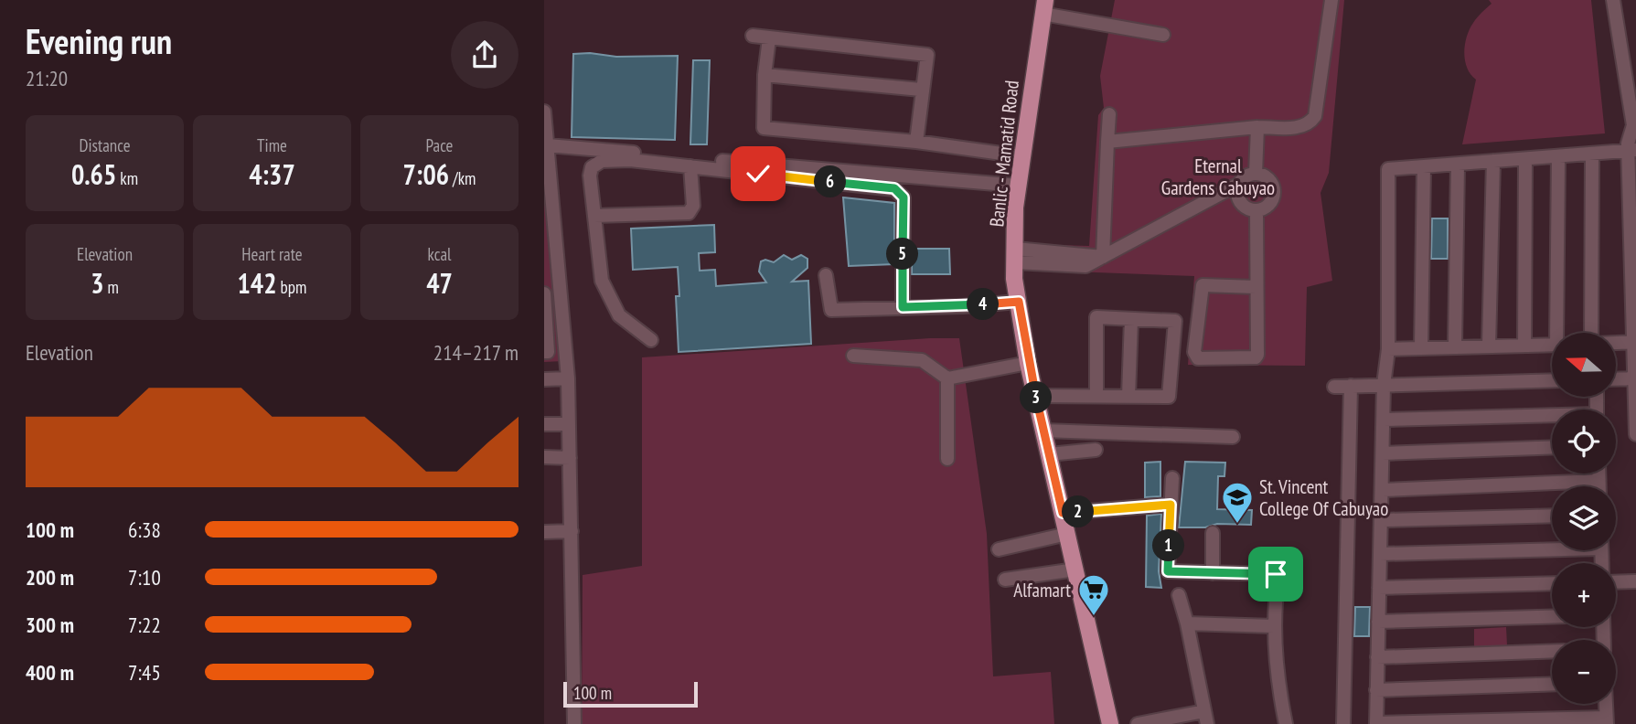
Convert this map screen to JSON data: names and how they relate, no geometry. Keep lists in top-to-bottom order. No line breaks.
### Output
{"streets":{"main road":["Banlic - Mamatid Road"]},"parks":["Eternal Gardens Cabuyao"],"places":{"school or university":["St. Vincent College Of Cabuyao"],"supermarket":["Alfamart"]},"scale_bar":"100 m","north":"left","page":{"heading":["Evening run","21:20"],"stats":[["Distance","0.65 km"],["Time","4:37"],["Pace","7:06 /km"],["Elevation","3 m"],["Heart rate","142 bpm"],["kcal","47"]],"pins":["6","5","4","3","2","1"],"chart":["Elevation","214–217 m"],"map_buttons":["+","−"],"list":[{"name":"100 m","note":"6:38"},{"name":"200 m","note":"7:10"},{"name":"300 m","note":"7:22"},{"name":"400 m","note":"7:45"}],"scale":"100 m"}}
